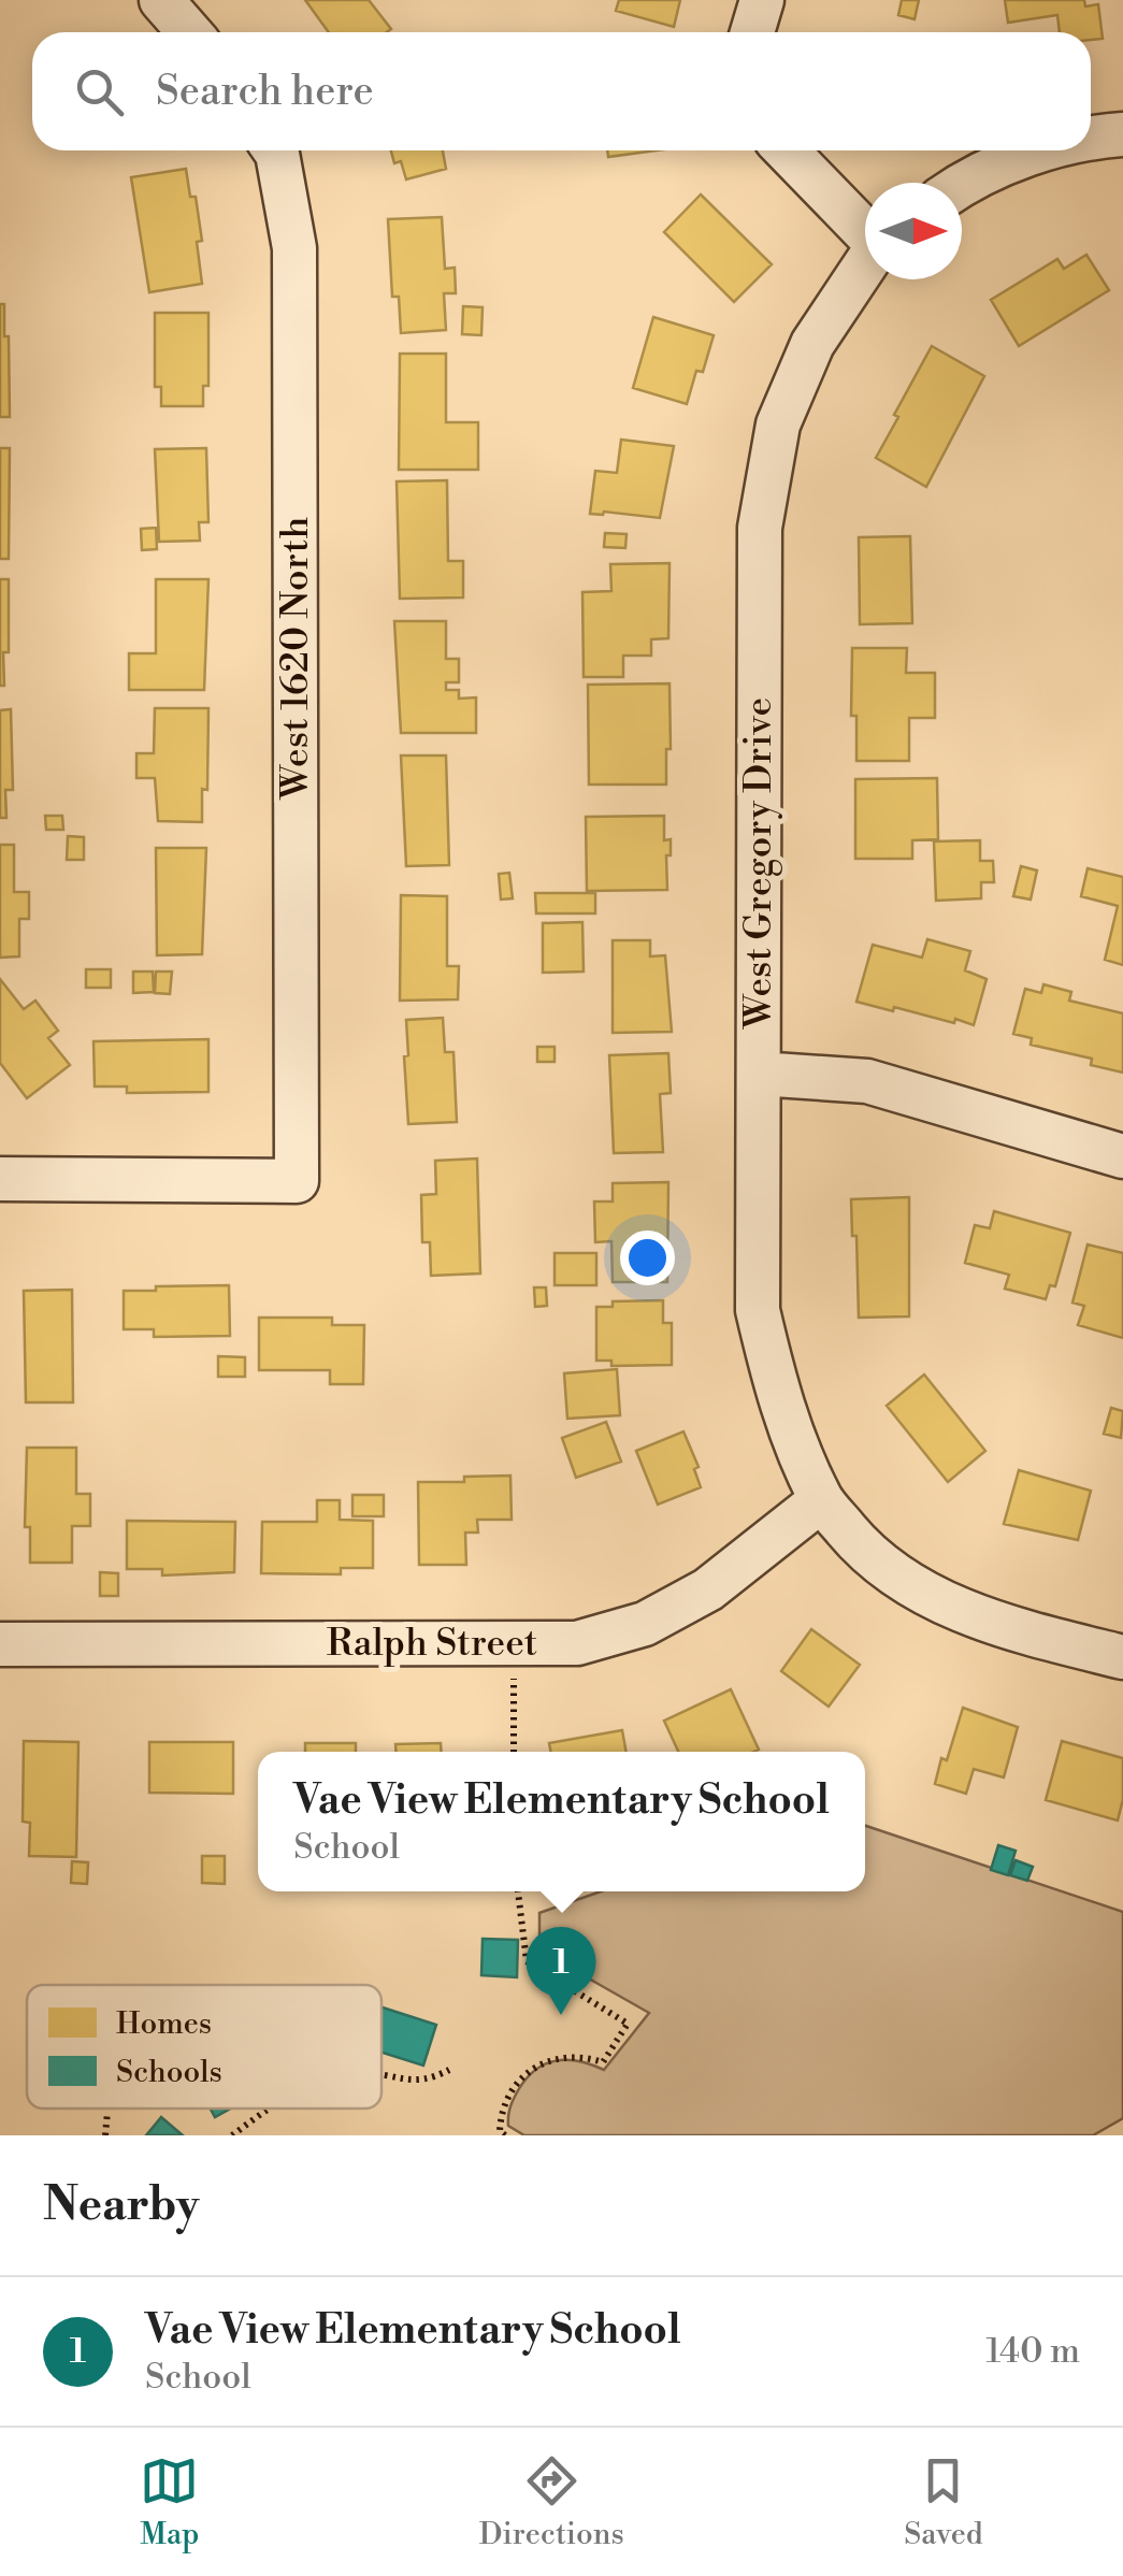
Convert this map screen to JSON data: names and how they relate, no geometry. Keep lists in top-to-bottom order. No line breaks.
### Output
{"streets":{"street":["West 1620 North","West Gregory Drive","Ralph Street"]},"crossings":[["West Gregory Drive","Ralph Street"]],"legend":["Homes","Schools"],"north":"right","page":{"search":"Search here","popup":["Vae View Elementary School","School"],"pins":"1","heading":"Nearby","list":[{"mark":"1","name":"Vae View Elementary School","note":"School","value":"140 m"}],"nav":["Map","Directions","Saved"]}}
